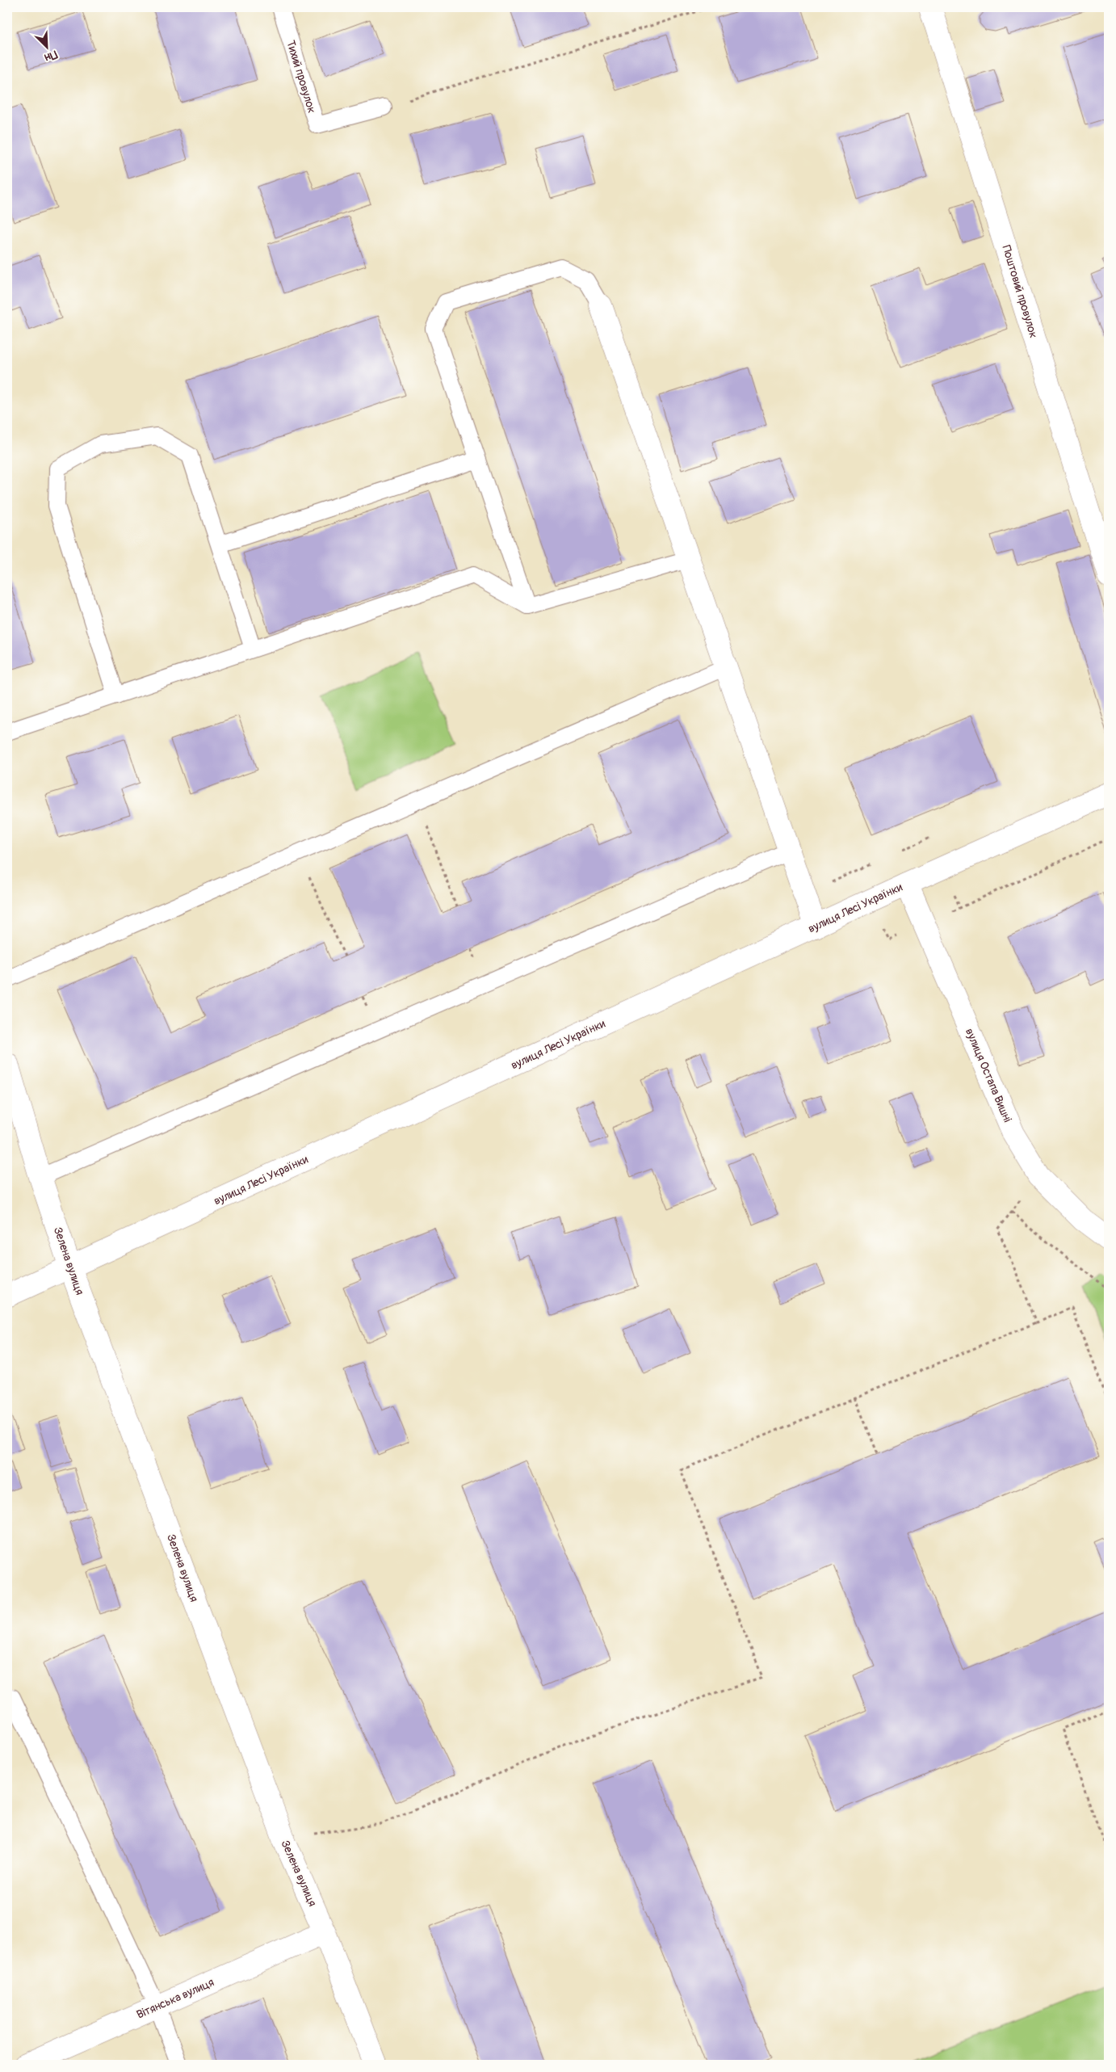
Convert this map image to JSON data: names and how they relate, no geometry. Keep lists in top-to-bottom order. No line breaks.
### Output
{"streets":{"street":["Поштовий провулок","вулиця Лесі Українки","вулиця Остапа Вишні","Зелена вулиця","Вітянська вулиця"],"lane":["Тихий провулок"]},"crossings":[["вулиця Лесі Українки","вулиця Остапа Вишні"],["вулиця Лесі Українки","Зелена вулиця"],["Зелена вулиця","Вітянська вулиця"]],"north":"bottom right"}
